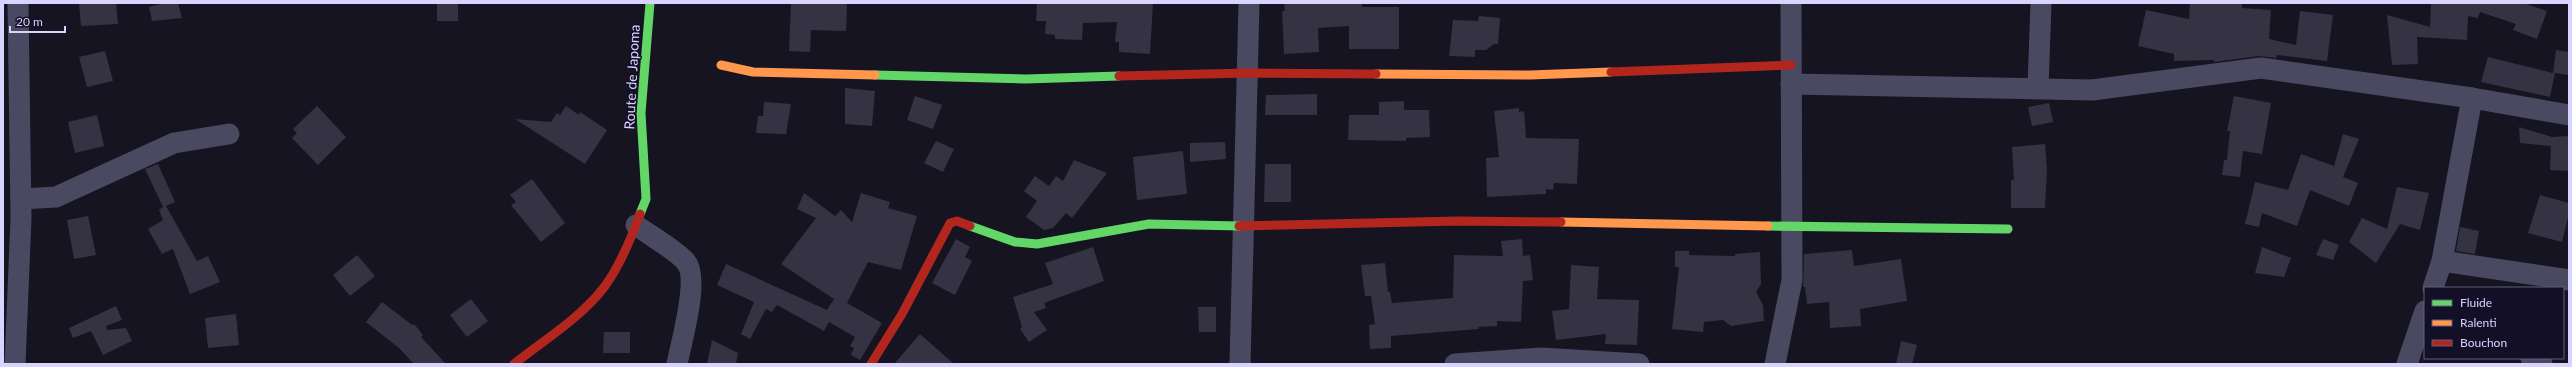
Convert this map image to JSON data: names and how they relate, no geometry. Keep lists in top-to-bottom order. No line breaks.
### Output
{"streets":{"street":["Route de Japoma"]},"legend":["Fluide","Ralenti","Bouchon"],"scale_bar":"20 m"}
